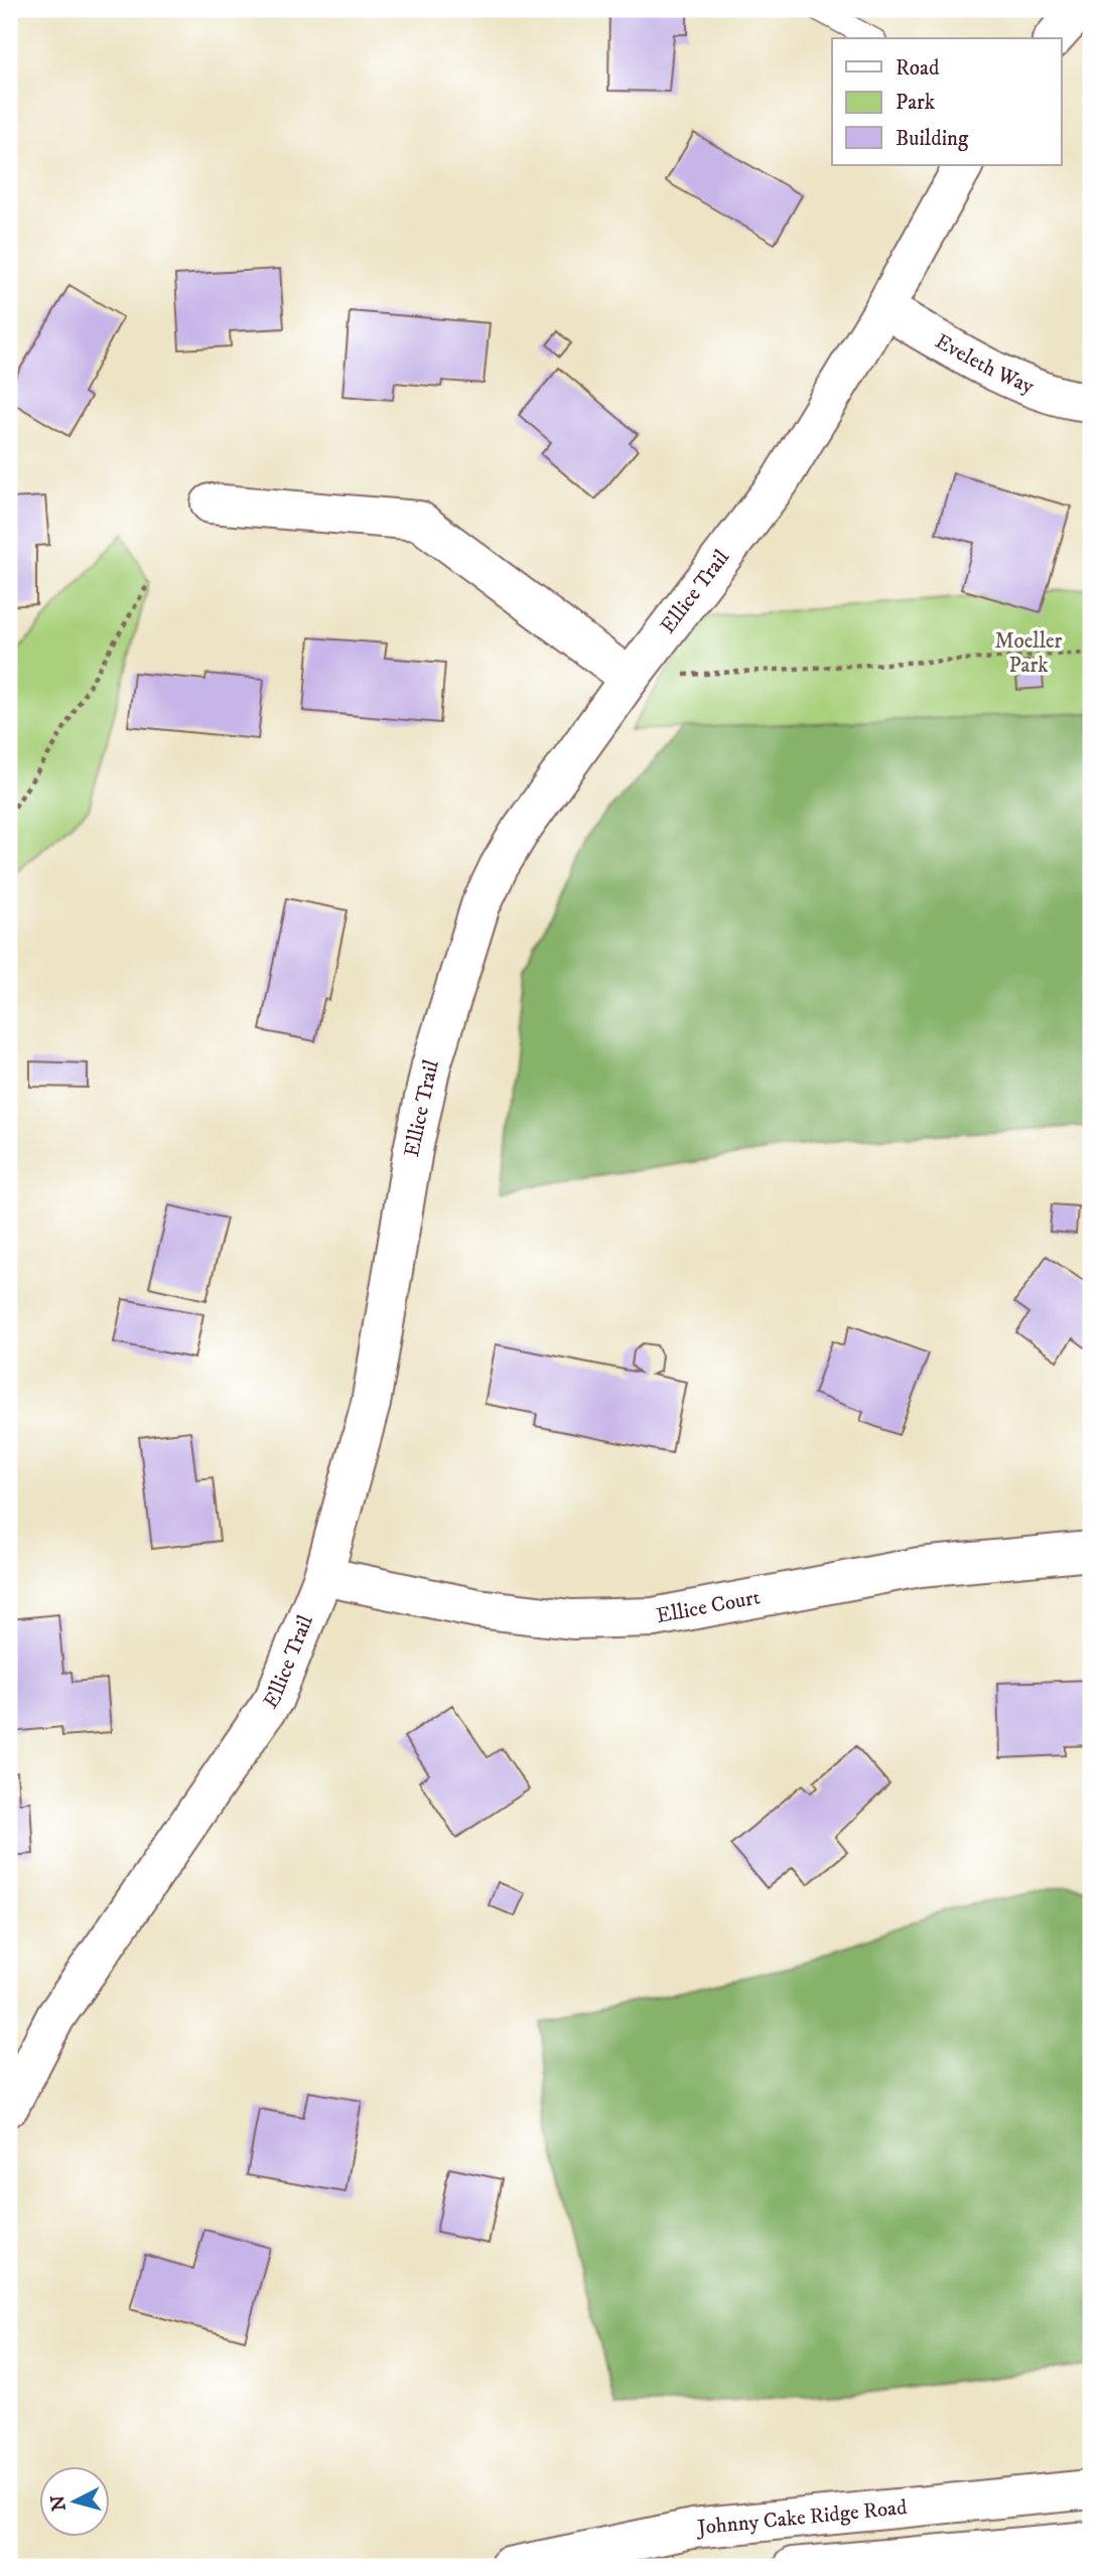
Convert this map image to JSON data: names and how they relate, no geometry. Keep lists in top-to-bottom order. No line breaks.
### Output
{"streets":{"street":["Eveleth Way","Ellice Trail","Ellice Court","Johnny Cake Ridge Road"]},"crossings":[["Eveleth Way","Ellice Trail"],["Ellice Trail","Ellice Court"]],"parks":["Moeller Park"],"legend":["Road","Park","Building"],"north":"left"}
